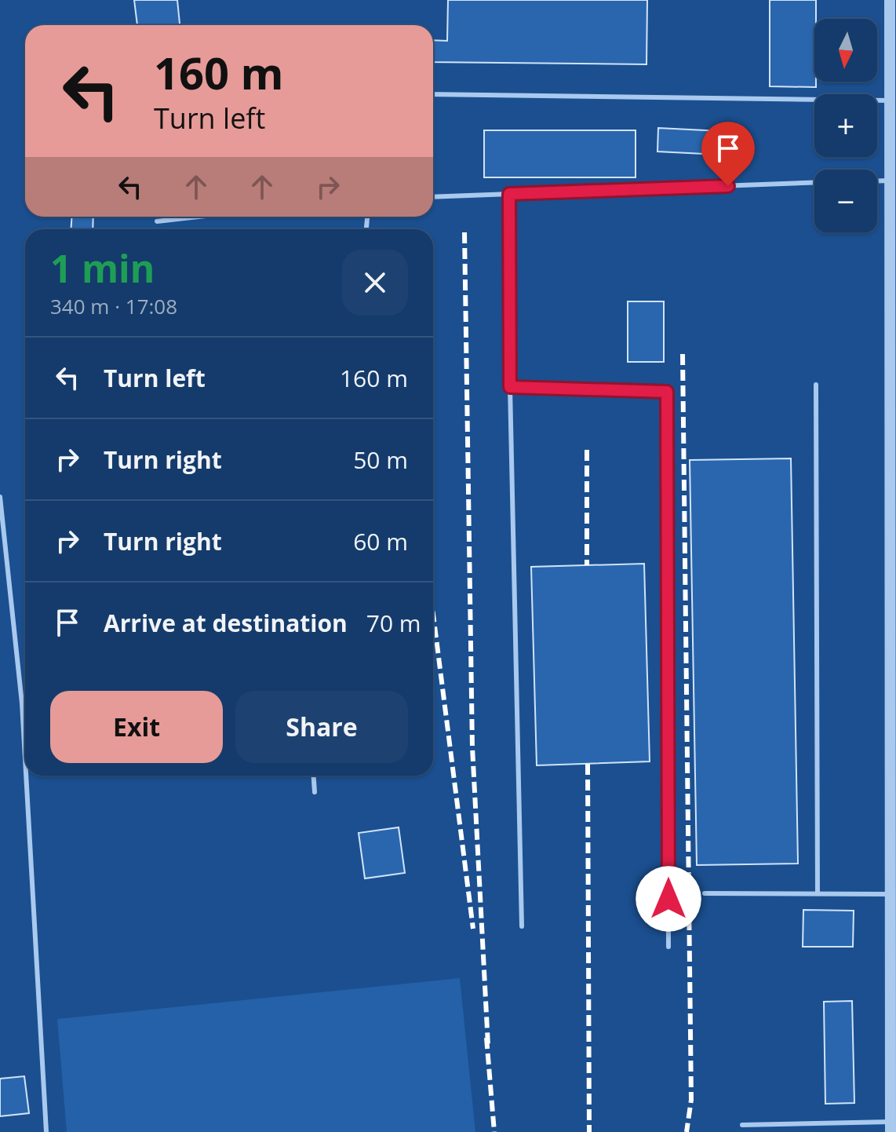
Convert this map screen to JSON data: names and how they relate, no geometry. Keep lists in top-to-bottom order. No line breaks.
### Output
{"north":"bottom","page":{"map_buttons":["+","−"],"turn":["160 m","Turn left"],"heading":["1 min","340 m · 17:08"],"list":[{"name":"Turn left","value":"160 m"},{"name":"Turn right","value":"50 m"},{"name":"Turn right","value":"60 m"},{"name":"Arrive at destination","value":"70 m"}],"buttons":["Exit","Share"]}}
